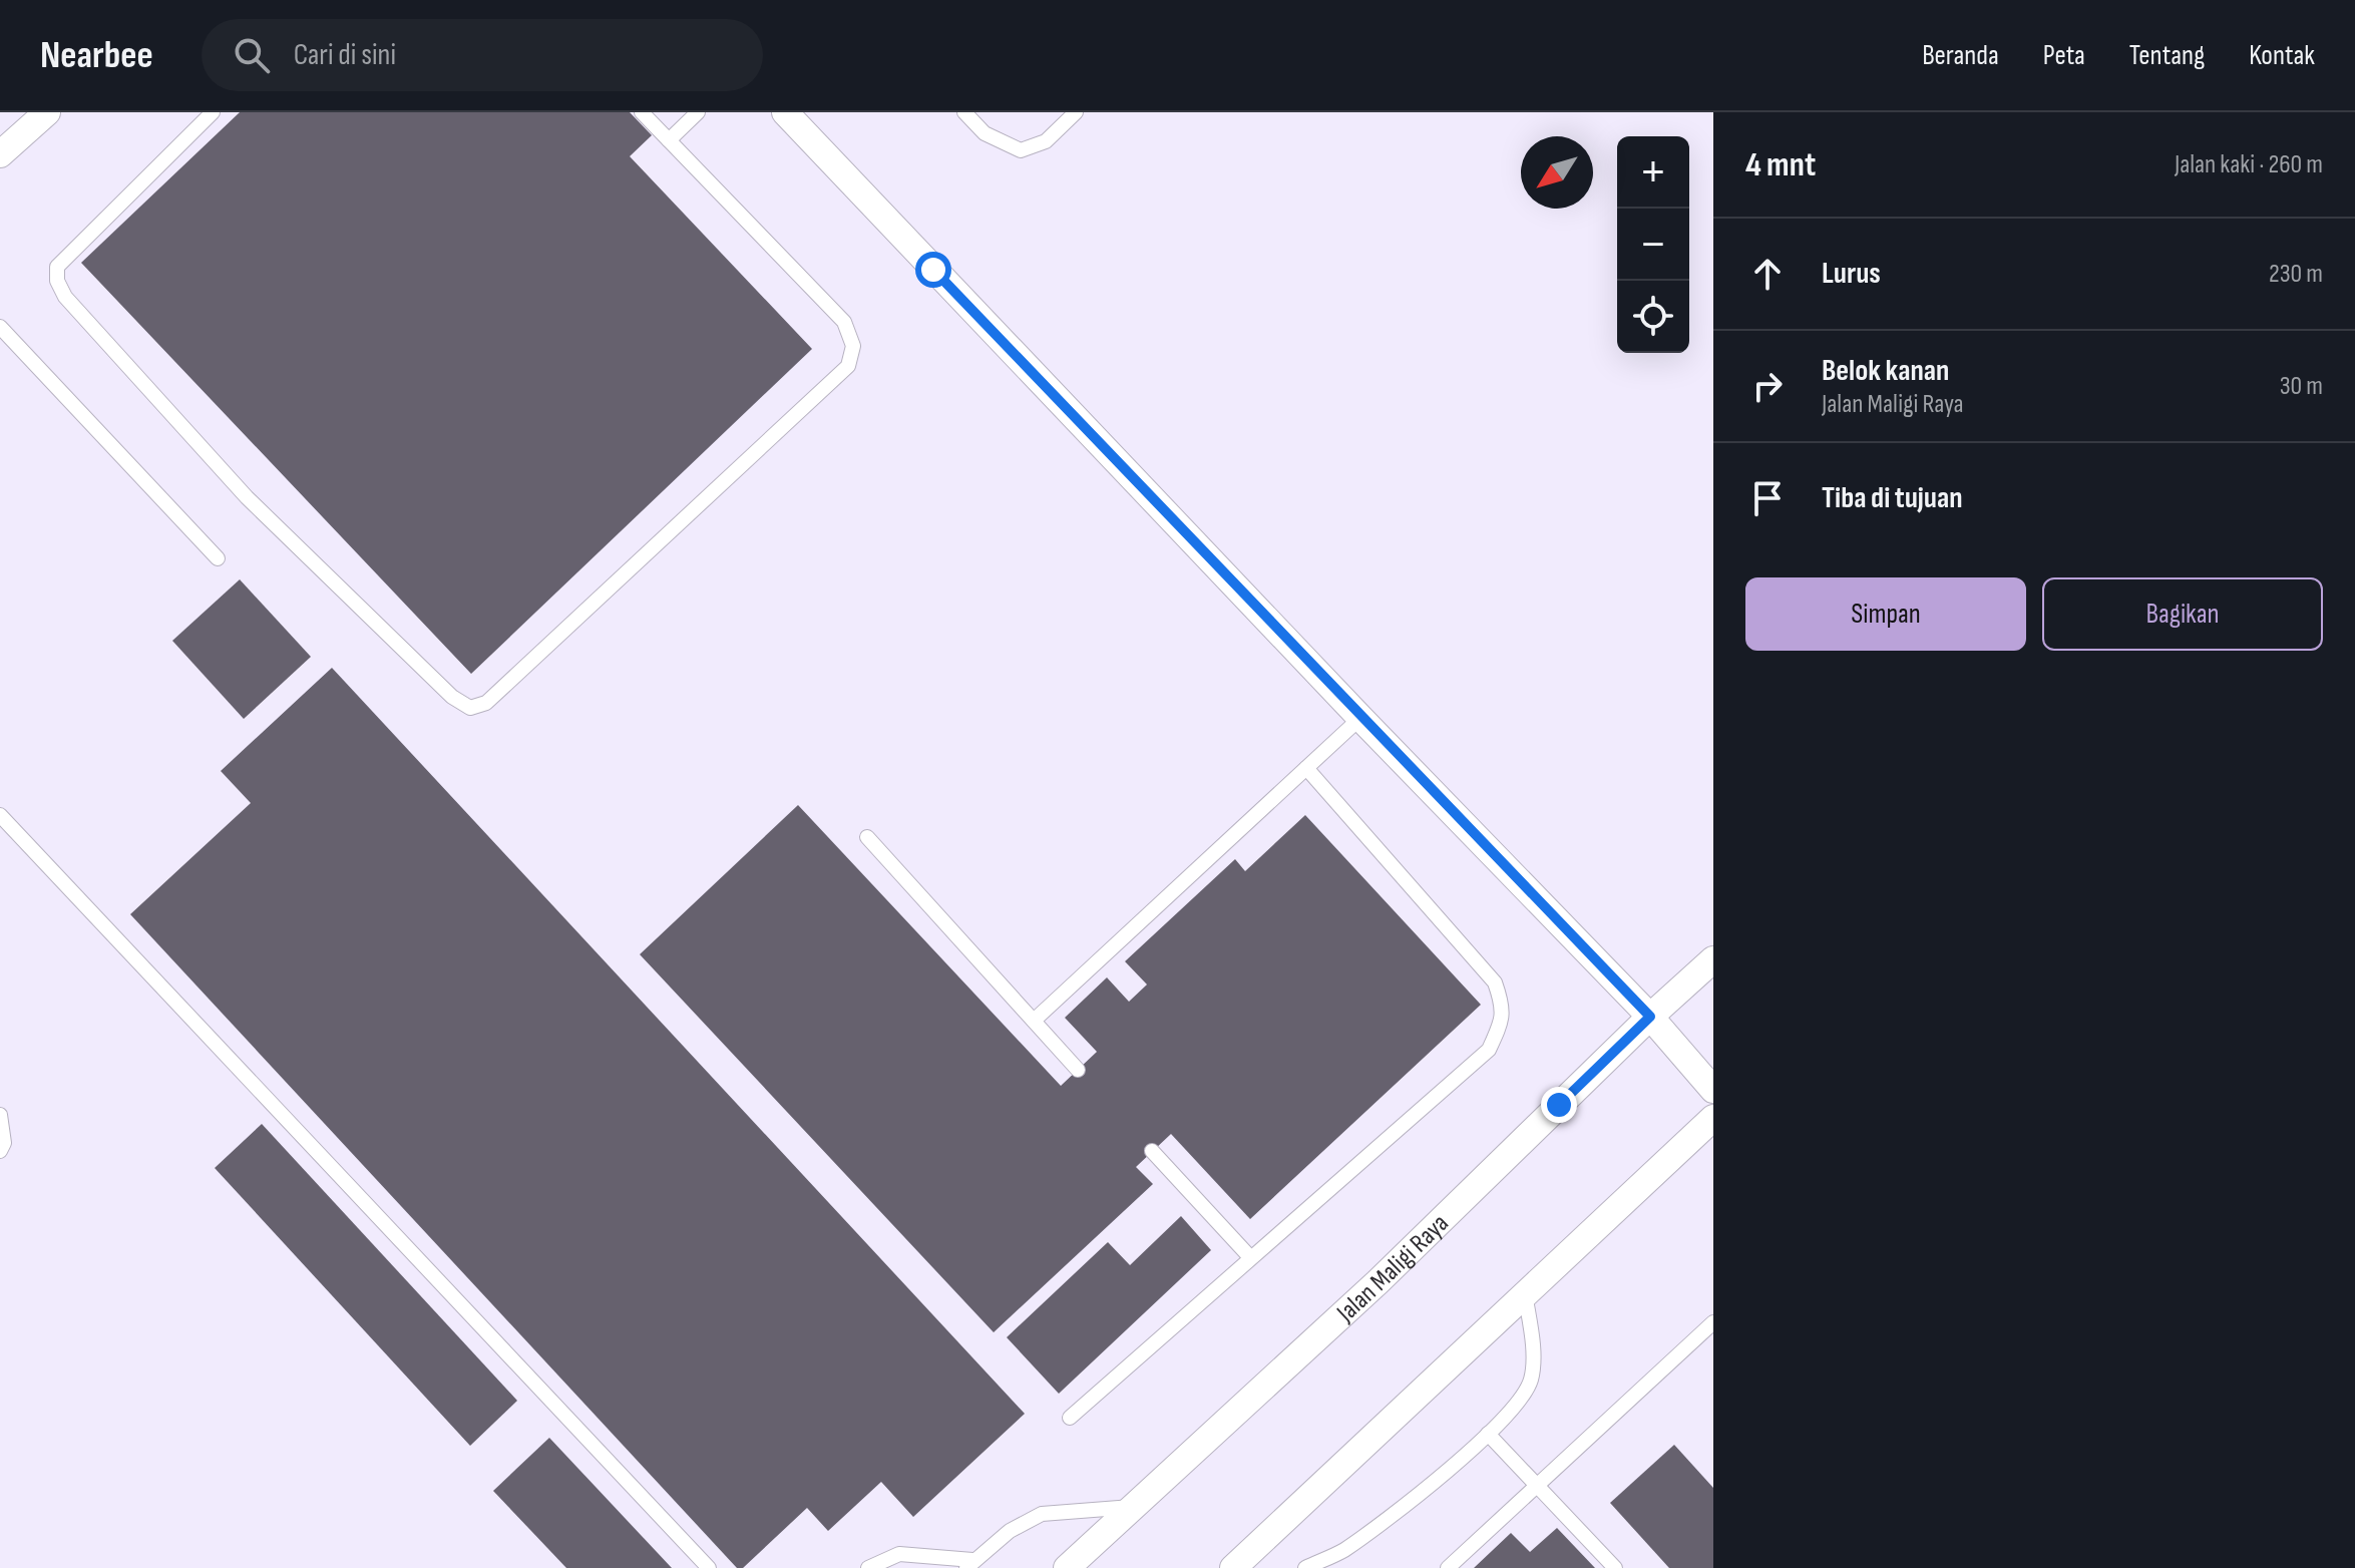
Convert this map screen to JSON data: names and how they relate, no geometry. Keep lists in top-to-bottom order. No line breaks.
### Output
{"streets":{"street":["Jalan Maligi Raya"]},"north":"bottom left","page":{"header":"Nearbee","search":"Cari di sini","nav":["Beranda","Peta","Tentang","Kontak"],"heading":["4 mnt","Jalan kaki · 260 m"],"map_buttons":["+","−"],"list":[["Lurus","230 m"],["Belok kanan","Jalan Maligi Raya","30 m"],"Tiba di tujuan"],"buttons":["Simpan","Bagikan"]}}
